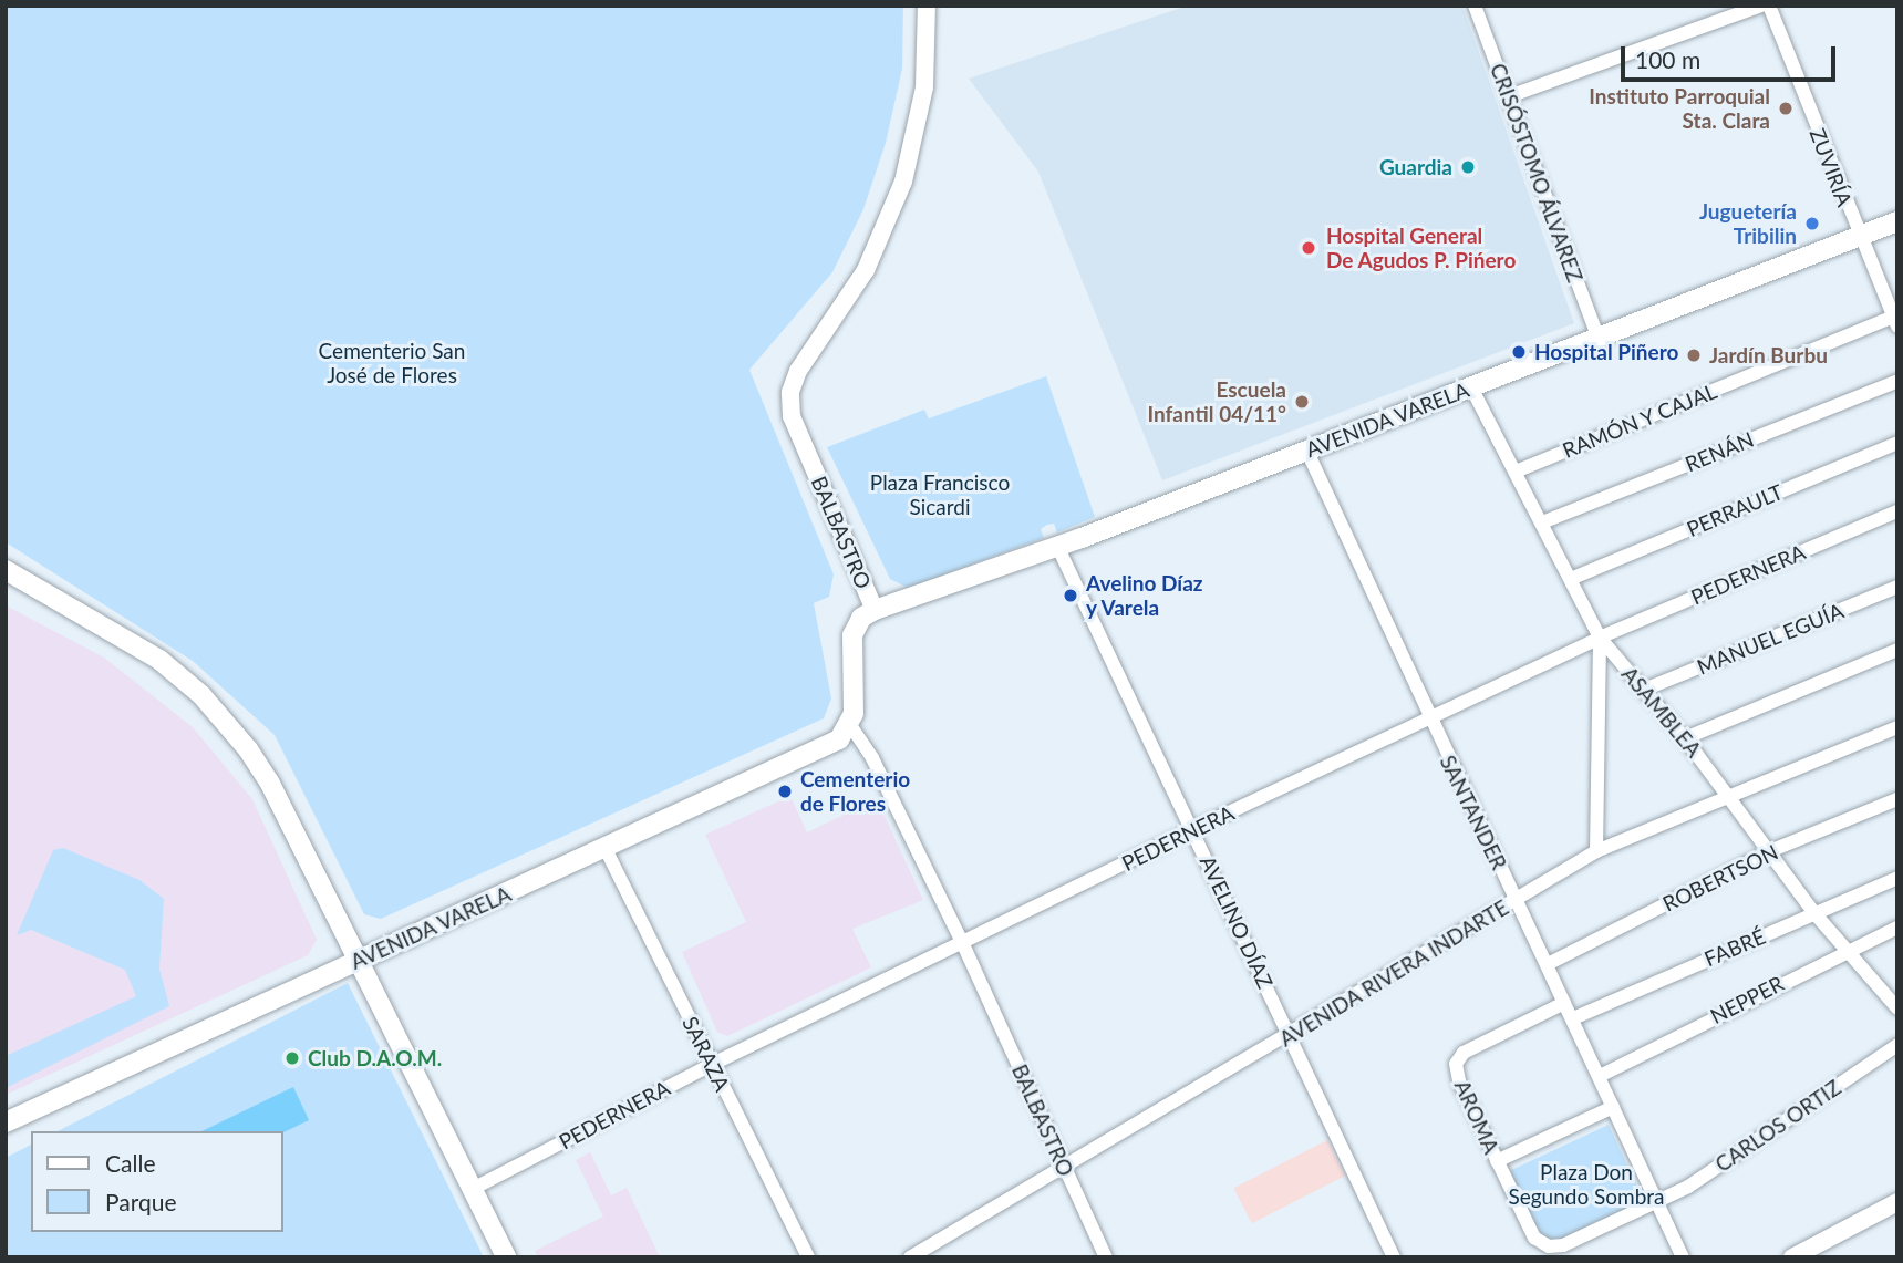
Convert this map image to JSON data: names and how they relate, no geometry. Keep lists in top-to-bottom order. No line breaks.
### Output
{"streets":{"main road":["AVENIDA VARELA","BALBASTRO"],"street":["ZUVIRÍA","CRISÓSTOMO ÁLVAREZ","RAMÓN Y CAJAL","RENÁN","PERRAULT","PEDERNERA","MANUEL EGUÍA","ASAMBLEA","SANTANDER","ROBERTSON","AVELINO DÍAZ","FABRÉ","AVENIDA RIVERA INDARTE","NEPPER","SARAZA","AROMA","CARLOS ORTIZ"]},"crossings":[["ZUVIRÍA","AVENIDA VARELA"],["ZUVIRÍA","RAMÓN Y CAJAL"],["CRISÓSTOMO ÁLVAREZ","AVENIDA VARELA"],["AVENIDA VARELA","BALBASTRO"],["AVENIDA VARELA","ASAMBLEA"],["AVENIDA VARELA","SANTANDER"],["AVENIDA VARELA","AVELINO DÍAZ"],["AVENIDA VARELA","SARAZA"],["RAMÓN Y CAJAL","ASAMBLEA"],["RENÁN","ASAMBLEA"],["PERRAULT","ASAMBLEA"],["BALBASTRO","PEDERNERA"],["BALBASTRO","AVENIDA RIVERA INDARTE"],["PEDERNERA","ASAMBLEA"],["PEDERNERA","SANTANDER"],["PEDERNERA","AVELINO DÍAZ"],["PEDERNERA","SARAZA"],["MANUEL EGUÍA","ASAMBLEA"],["ASAMBLEA","ROBERTSON"],["ASAMBLEA","FABRÉ"],["ASAMBLEA","AVENIDA RIVERA INDARTE"],["ASAMBLEA","NEPPER"],["SANTANDER","ROBERTSON"],["SANTANDER","FABRÉ"],["SANTANDER","AVENIDA RIVERA INDARTE"],["SANTANDER","NEPPER"],["SANTANDER","AROMA"],["SANTANDER","CARLOS ORTIZ"],["AVELINO DÍAZ","AVENIDA RIVERA INDARTE"],["AROMA","CARLOS ORTIZ"]],"parks":["Cementerio San José de Flores","Plaza Francisco Sicardi","Plaza Don Segundo Sombra"],"places":["Instituto Parroquial Sta. Clara","Guardia","Juguetería Tribilin","Hospital General De Agudos P. Pińero","Hospital Piñero","Jardín Burbu","Escuela Infantil 04/11°","Avelino Díaz y Varela","Cementerio de Flores","Club D.A.O.M."],"legend":["Calle","Parque"],"scale_bar":"100 m"}
